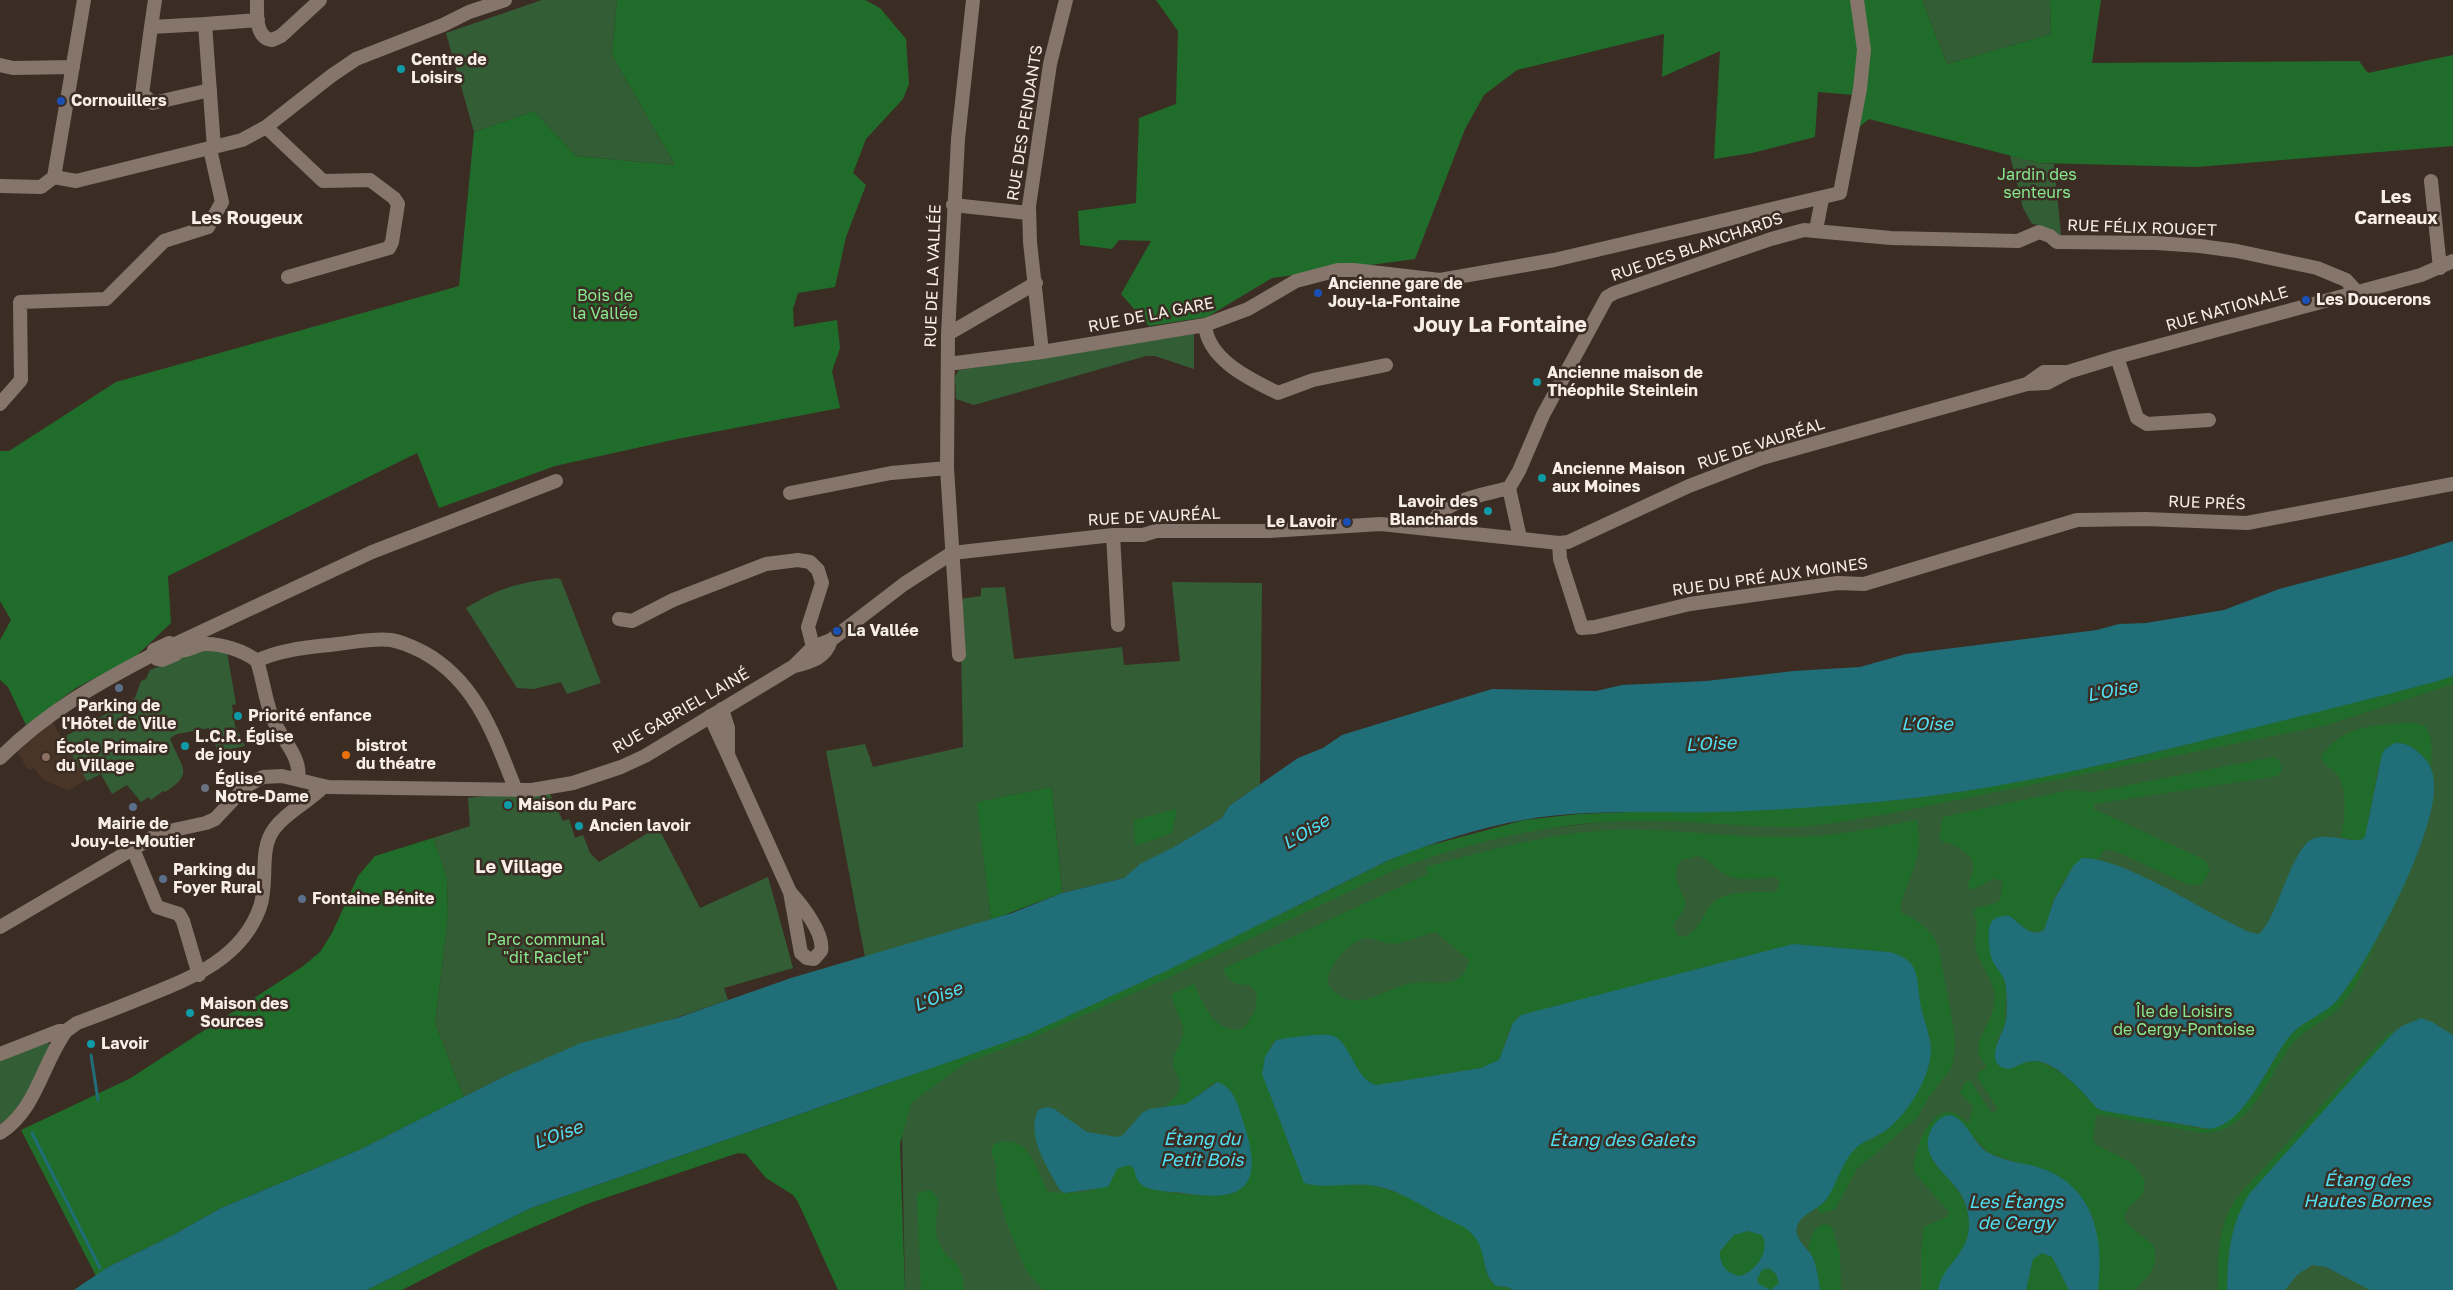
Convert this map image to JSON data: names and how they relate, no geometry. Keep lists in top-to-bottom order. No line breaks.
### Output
{"streets":{"street":["RUE DES PENDANTS","RUE FÉLIX ROUGET","RUE DES BLANCHARDS","RUE DE LA VALLÉE","RUE NATIONALE","RUE DE LA GARE","RUE DE VAURÉAL","RUE PRÉS","RUE DU PRÉ AUX MOINES","RUE GABRIEL LAINÉ"]},"crossings":[["RUE DES PENDANTS","RUE DE LA GARE"],["RUE FÉLIX ROUGET","RUE DES BLANCHARDS"],["RUE FÉLIX ROUGET","RUE NATIONALE"],["RUE DE LA VALLÉE","RUE DE LA GARE"],["RUE DE LA VALLÉE","RUE DE VAURÉAL"],["RUE DE LA VALLÉE","RUE GABRIEL LAINÉ"],["RUE NATIONALE","RUE DE VAURÉAL"],["RUE DE VAURÉAL","RUE DU PRÉ AUX MOINES"],["RUE DE VAURÉAL","RUE GABRIEL LAINÉ"],["RUE PRÉS","RUE DU PRÉ AUX MOINES"]],"districts":["Les Carneaux","Les Rougeux","Jouy La Fontaine","Le Village"],"water":["L'Oise","L’Oise","Étang du Petit Bois","Étang des Galets","Étang des Hautes Bornes","Les Étangs de Cergy"],"parks":["Jardin des senteurs","Bois de la Vallée","Parc communal \"dit Raclet\"","Île de Loisirs de Cergy-Pontoise"],"places":["Centre de Loisirs","Cornouillers","Ancienne gare de Jouy-la-Fontaine","Les Doucerons","Ancienne maison de Théophile Steinlein","Ancienne Maison aux Moines","Lavoir des Blanchards","Le Lavoir","La Vallée","Parking de l'Hôtel de Ville","Priorité enfance","L.C.R. Église de jouy","bistrot du théatre","École Primaire du Village","Église Notre-Dame","Maison du Parc","Mairie de Jouy-le-Moutier","Ancien lavoir","Parking du Foyer Rural","Fontaine Bénite","Maison des Sources","Lavoir"]}
